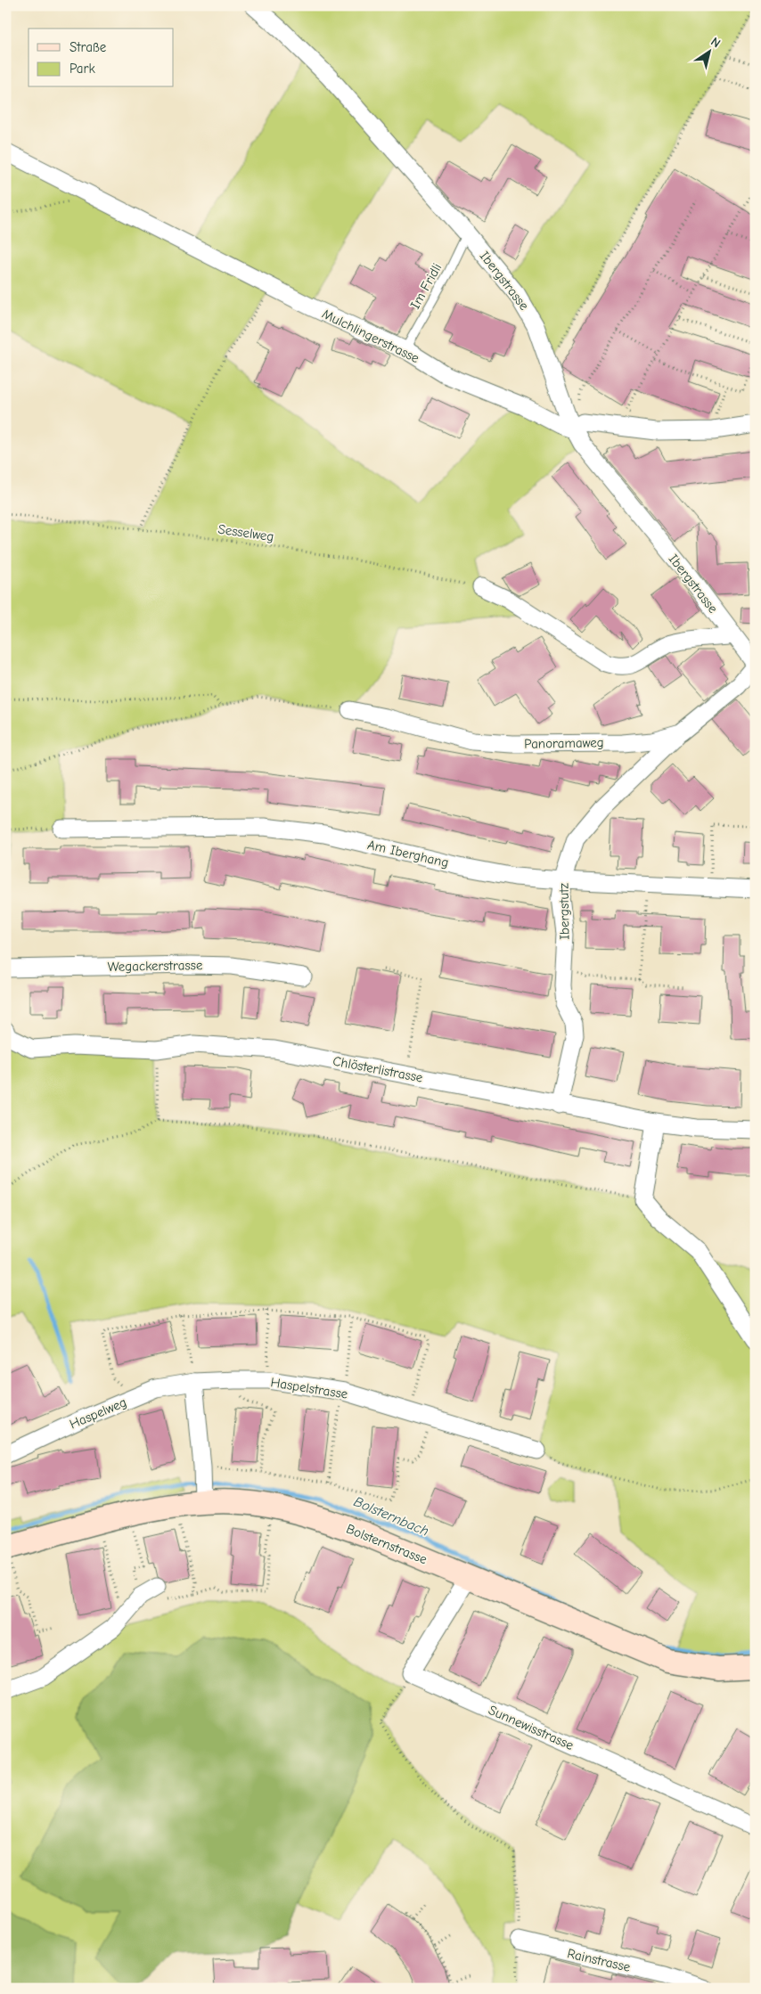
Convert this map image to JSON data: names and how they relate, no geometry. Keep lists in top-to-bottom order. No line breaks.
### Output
{"streets":{"street":["Ibergstrasse","Mulchlingerstrasse","Panoramaweg","Am Iberghang","Ibergstutz","Wegackerstrasse","Chlösterlistrasse","Haspelstrasse","Haspelweg","Bolsternstrasse","Sunnewisstrasse","Rainstrasse"],"lane":["Im Fridli"],"path":["Sesselweg"]},"crossings":[["Ibergstrasse","Im Fridli"],["Ibergstrasse","Mulchlingerstrasse"],["Ibergstrasse","Panoramaweg"],["Im Fridli","Mulchlingerstrasse"],["Panoramaweg","Ibergstutz"],["Am Iberghang","Ibergstutz"],["Ibergstutz","Chlösterlistrasse"],["Haspelstrasse","Haspelweg"]],"water":["Bolsternbach"],"legend":["Straße","Park"],"north":"top right"}
